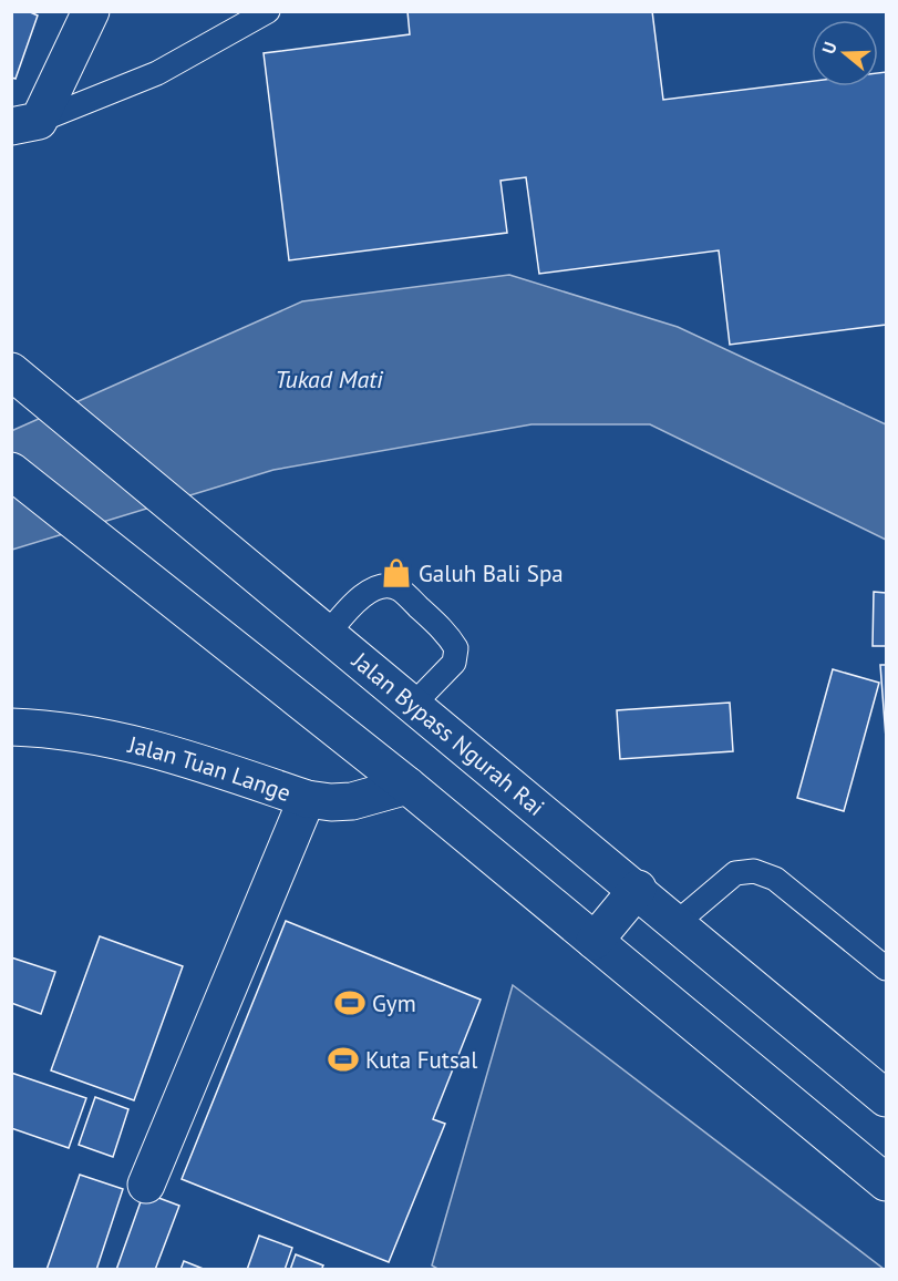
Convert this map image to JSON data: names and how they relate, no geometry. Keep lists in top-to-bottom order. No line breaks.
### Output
{"streets":{"main road":["Jalan Bypass Ngurah Rai","Jalan Tuan Lange"]},"water":["Tukad Mati"],"places":{"shop":["Galuh Bali Spa"],"sports":["Gym","Kuta Futsal"]},"north":"left"}
